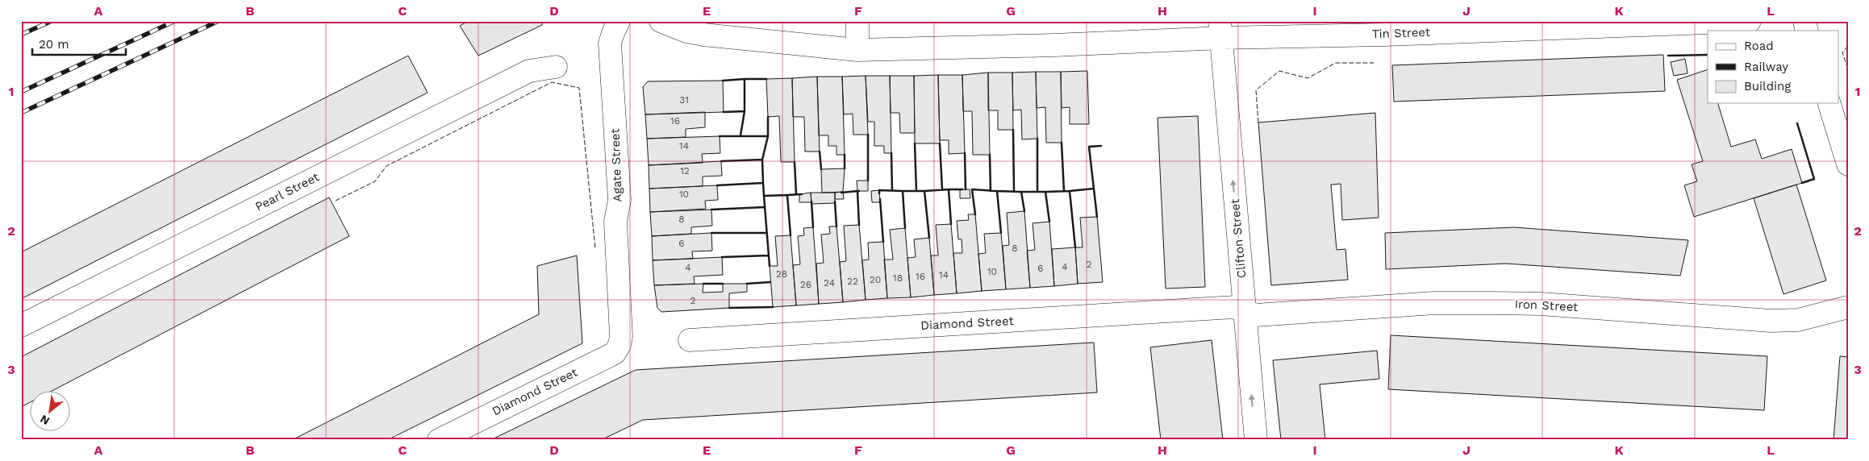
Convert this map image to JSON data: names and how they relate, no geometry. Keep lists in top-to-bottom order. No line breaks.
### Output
{"streets":{"street":["Tin Street","Agate Street","Pearl Street","Clifton Street","Iron Street","Diamond Street"]},"crossings":[["Tin Street","Clifton Street"],["Agate Street","Diamond Street"],["Clifton Street","Iron Street"],["Clifton Street","Diamond Street"],["Iron Street","Diamond Street"]],"one_way":["Clifton Street"],"house_numbers":["31","16","14","12","10","8","6","8","2","4","4","6","10","28","14","16","18","20","22","24","26","2"],"legend":["Road","Railway","Building"],"scale_bar":"20 m","north":"bottom left","grid":{"columns":["A","B","C","D","E","F","G","H","I","J","K","L"],"rows":["1","2","3"]}}
